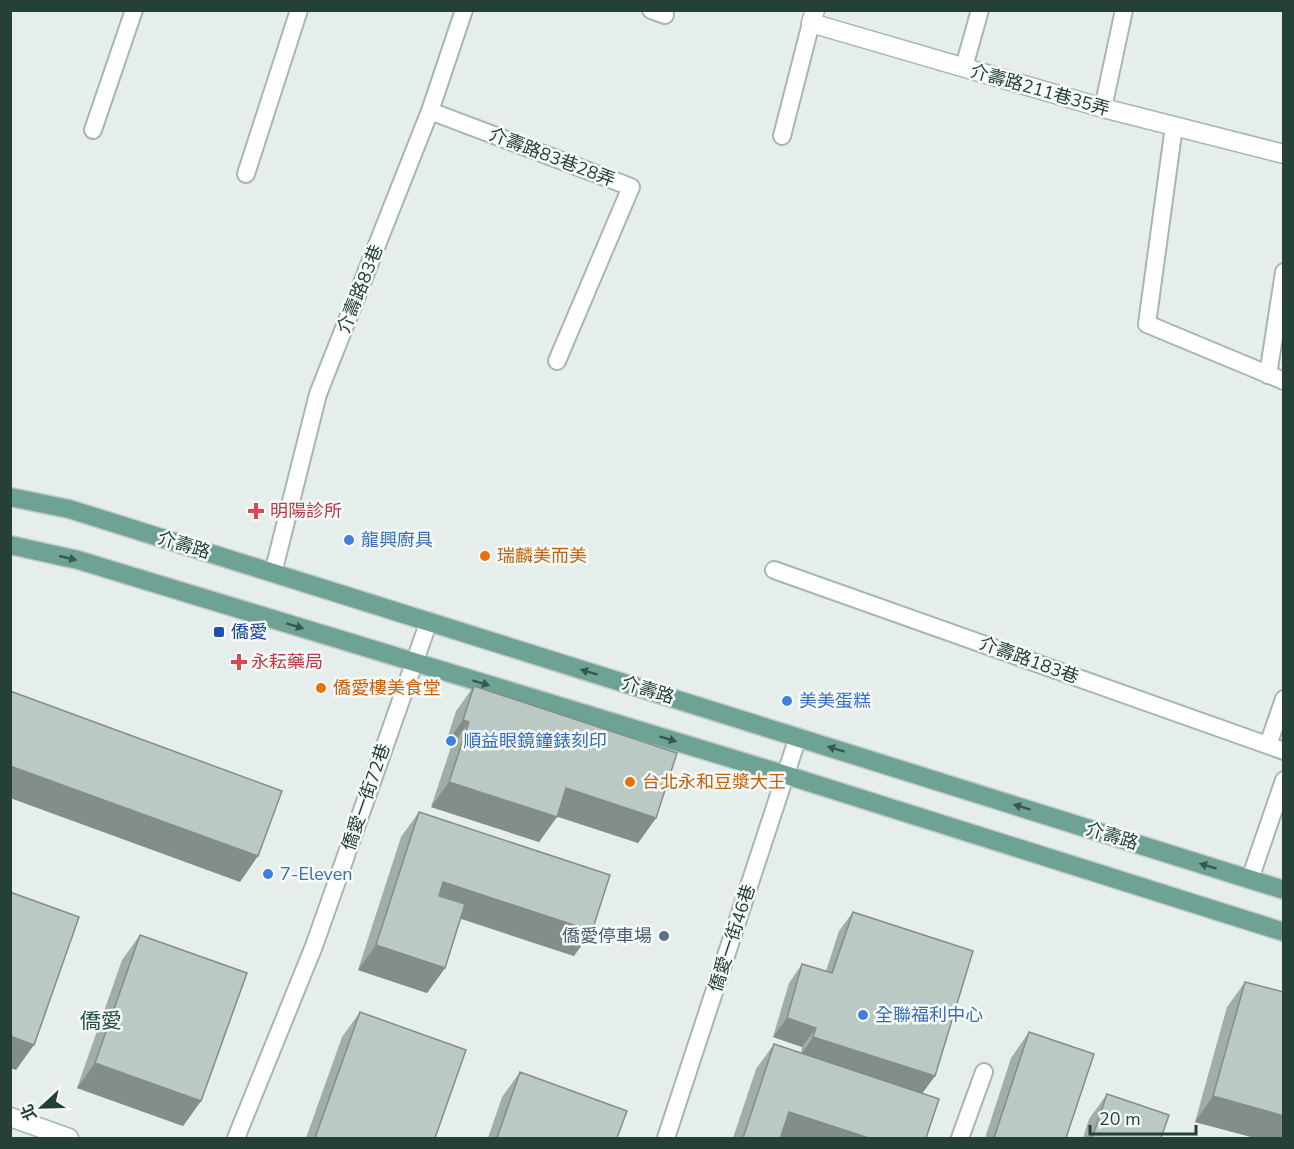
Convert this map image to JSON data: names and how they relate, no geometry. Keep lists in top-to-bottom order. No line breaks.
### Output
{"streets":{"main road":["介壽路"],"street":["介壽路211巷35弄"],"lane":["介壽路83巷28弄","介壽路83巷","介壽路183巷","僑愛一街72巷","僑愛一街46巷"]},"crossings":[["介壽路83巷28弄","介壽路83巷"],["介壽路83巷","介壽路"],["介壽路","僑愛一街72巷"],["介壽路","僑愛一街46巷"]],"districts":["僑愛"],"places":{"health":["明陽診所","永耘藥局"],"other":["龍興廚具","瑞麟美而美","僑愛樓美食堂","美美蛋糕","順益眼鏡鐘錶刻印","台北永和豆漿大王","7-Eleven","僑愛停車場","全聯福利中心"],"transit":["僑愛"]},"scale_bar":"20 m","north":"left"}
